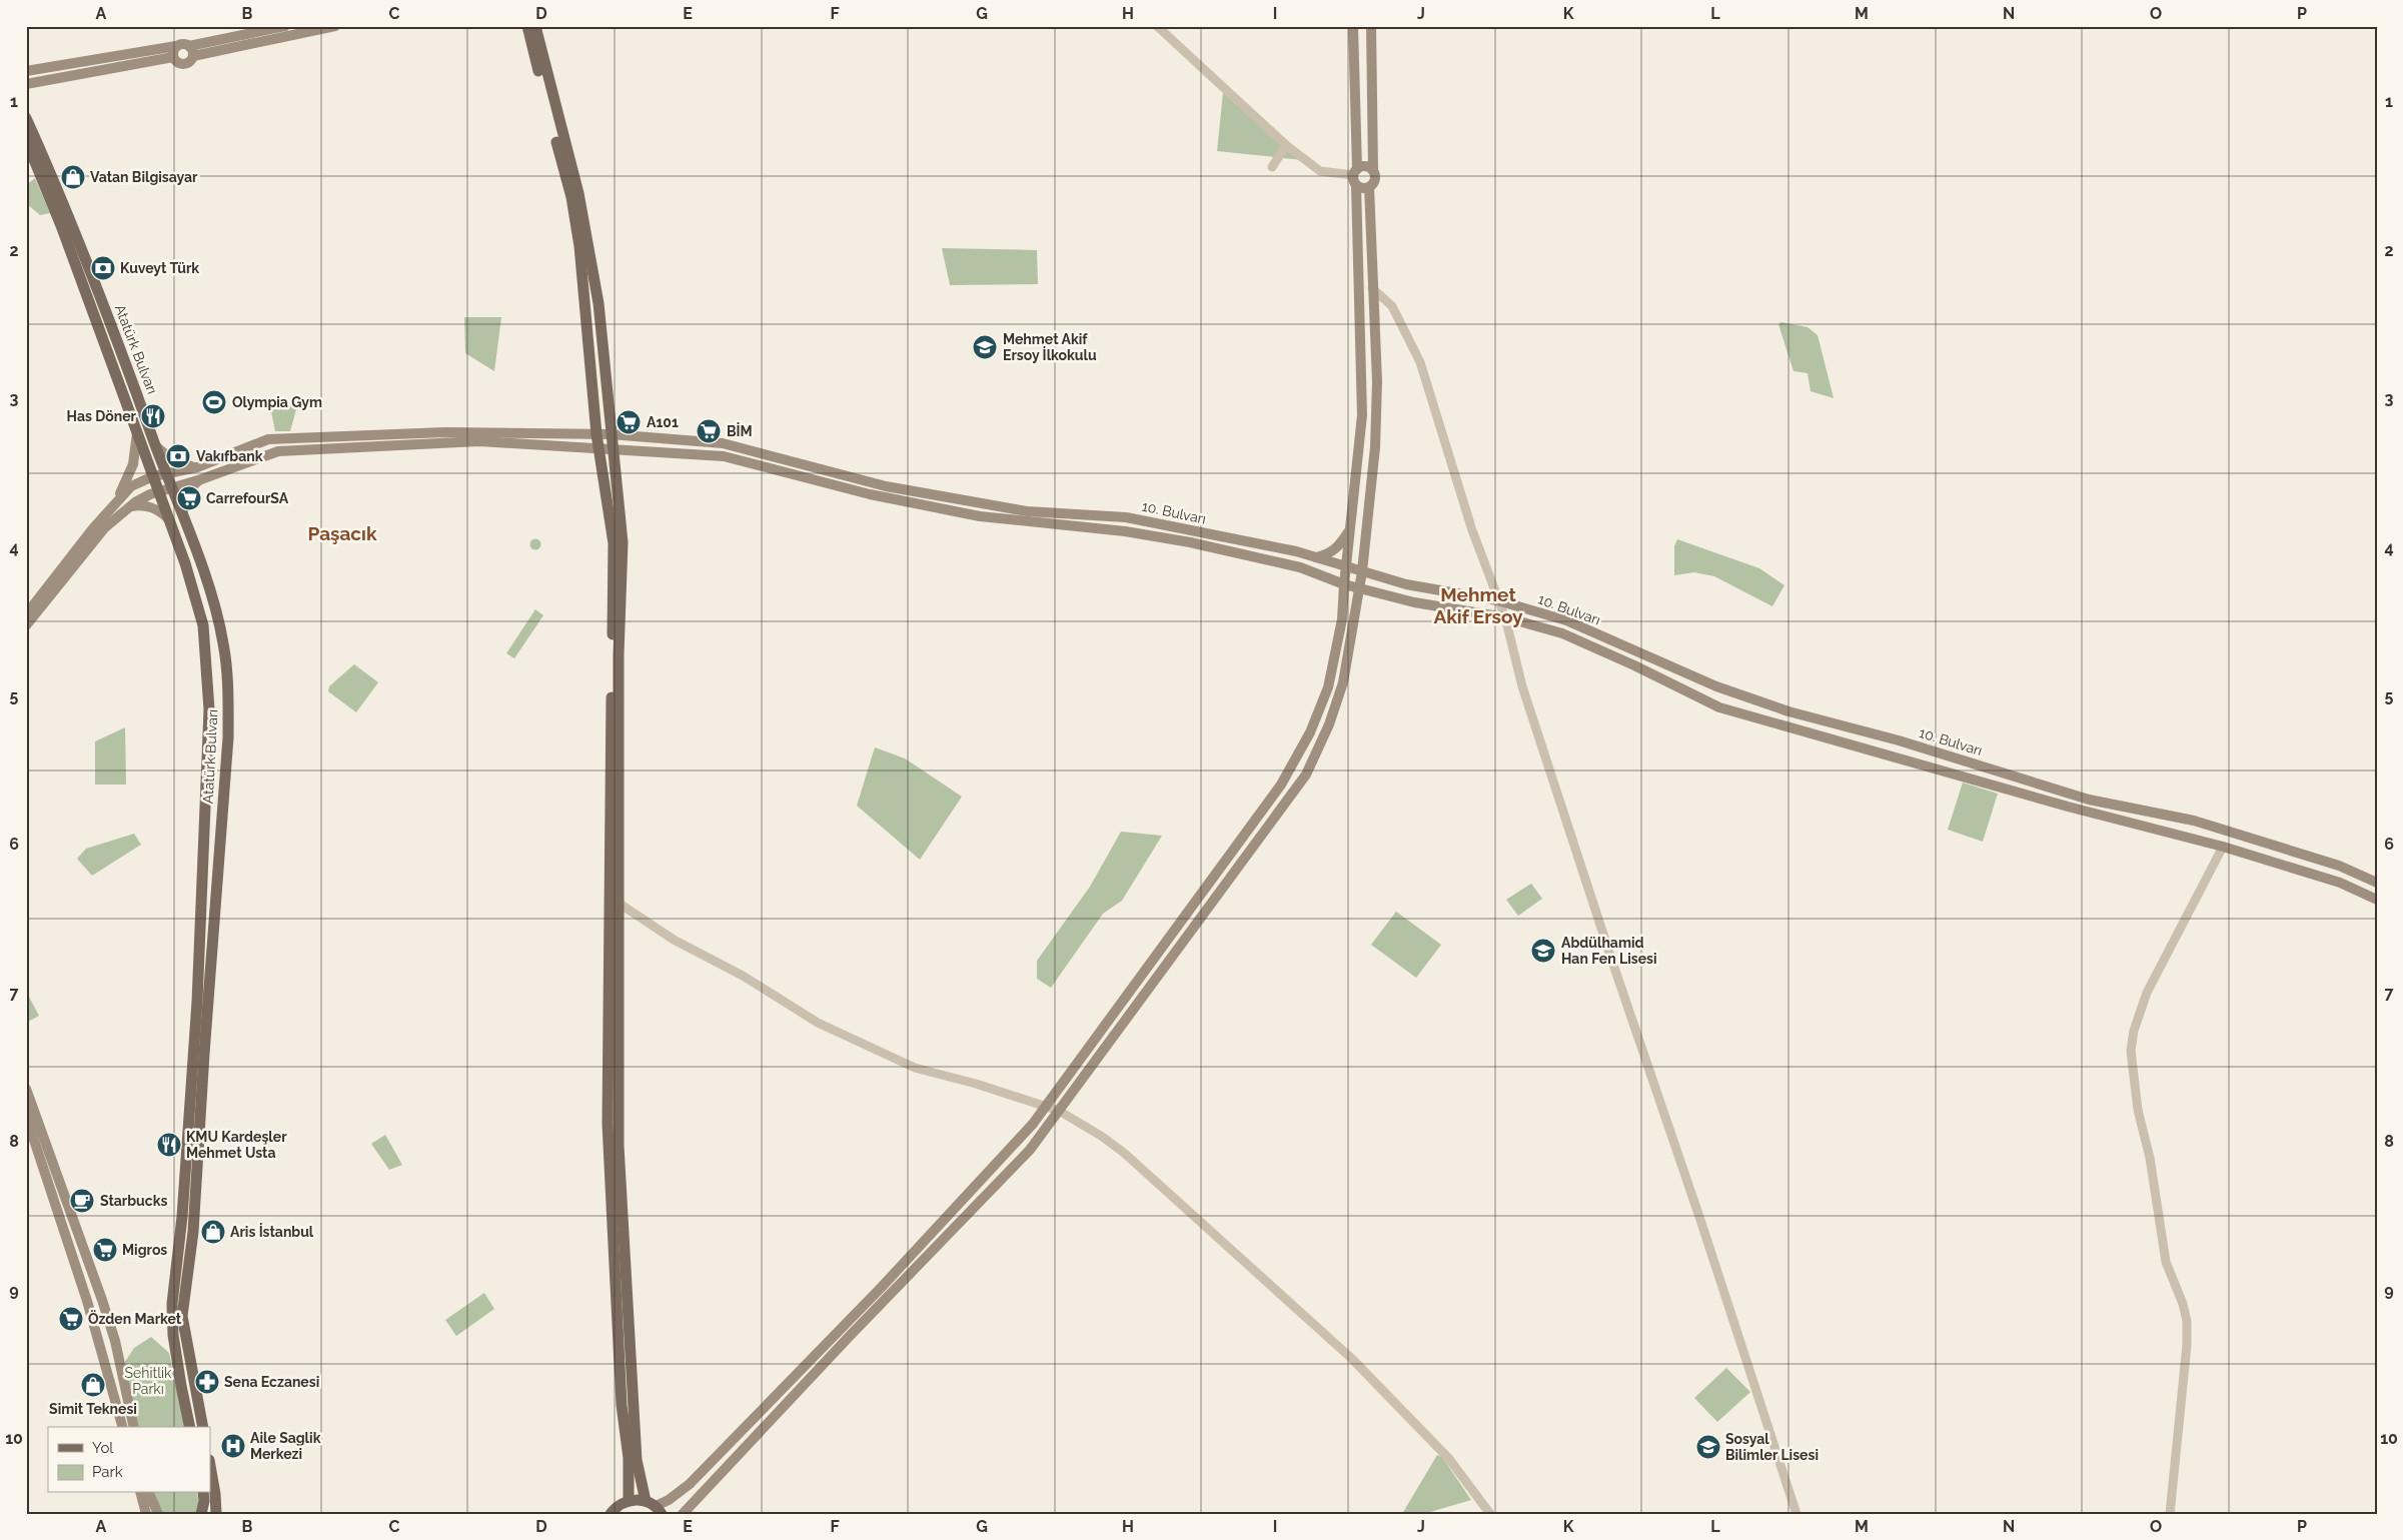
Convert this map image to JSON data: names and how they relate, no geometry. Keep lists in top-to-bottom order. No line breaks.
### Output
{"streets":{"main road":["Atatürk Bulvarı","10. Bulvarı"]},"crossings":[["Atatürk Bulvarı","10. Bulvarı"]],"districts":["Paşacık","Mehmet Akif Ersoy"],"parks":["Sehitlik Parkı"],"places":{"shop":["Vatan Bilgisayar","Aris İstanbul","Simit Teknesi"],"bank":["Kuveyt Türk","Vakıfbank"],"school or university":["Mehmet Akif Ersoy İlkokulu","Abdülhamid Han Fen Lisesi","Sosyal Bilimler Lisesi"],"sports":["Olympia Gym"],"restaurant":["Has Döner","KMU Kardeşler Mehmet Usta"],"supermarket":["A101","BİM","CarrefourSA","Migros","Özden Market"],"cafe":["Starbucks"],"pharmacy":["Sena Eczanesi"],"hospital":["Aile Saglik Merkezi"]},"legend":["Yol","Park"],"grid":{"columns":["A","B","C","D","E","F","G","H","I","J","K","L","M","N","O","P"],"rows":["1","2","3","4","5","6","7","8","9","10"]}}
